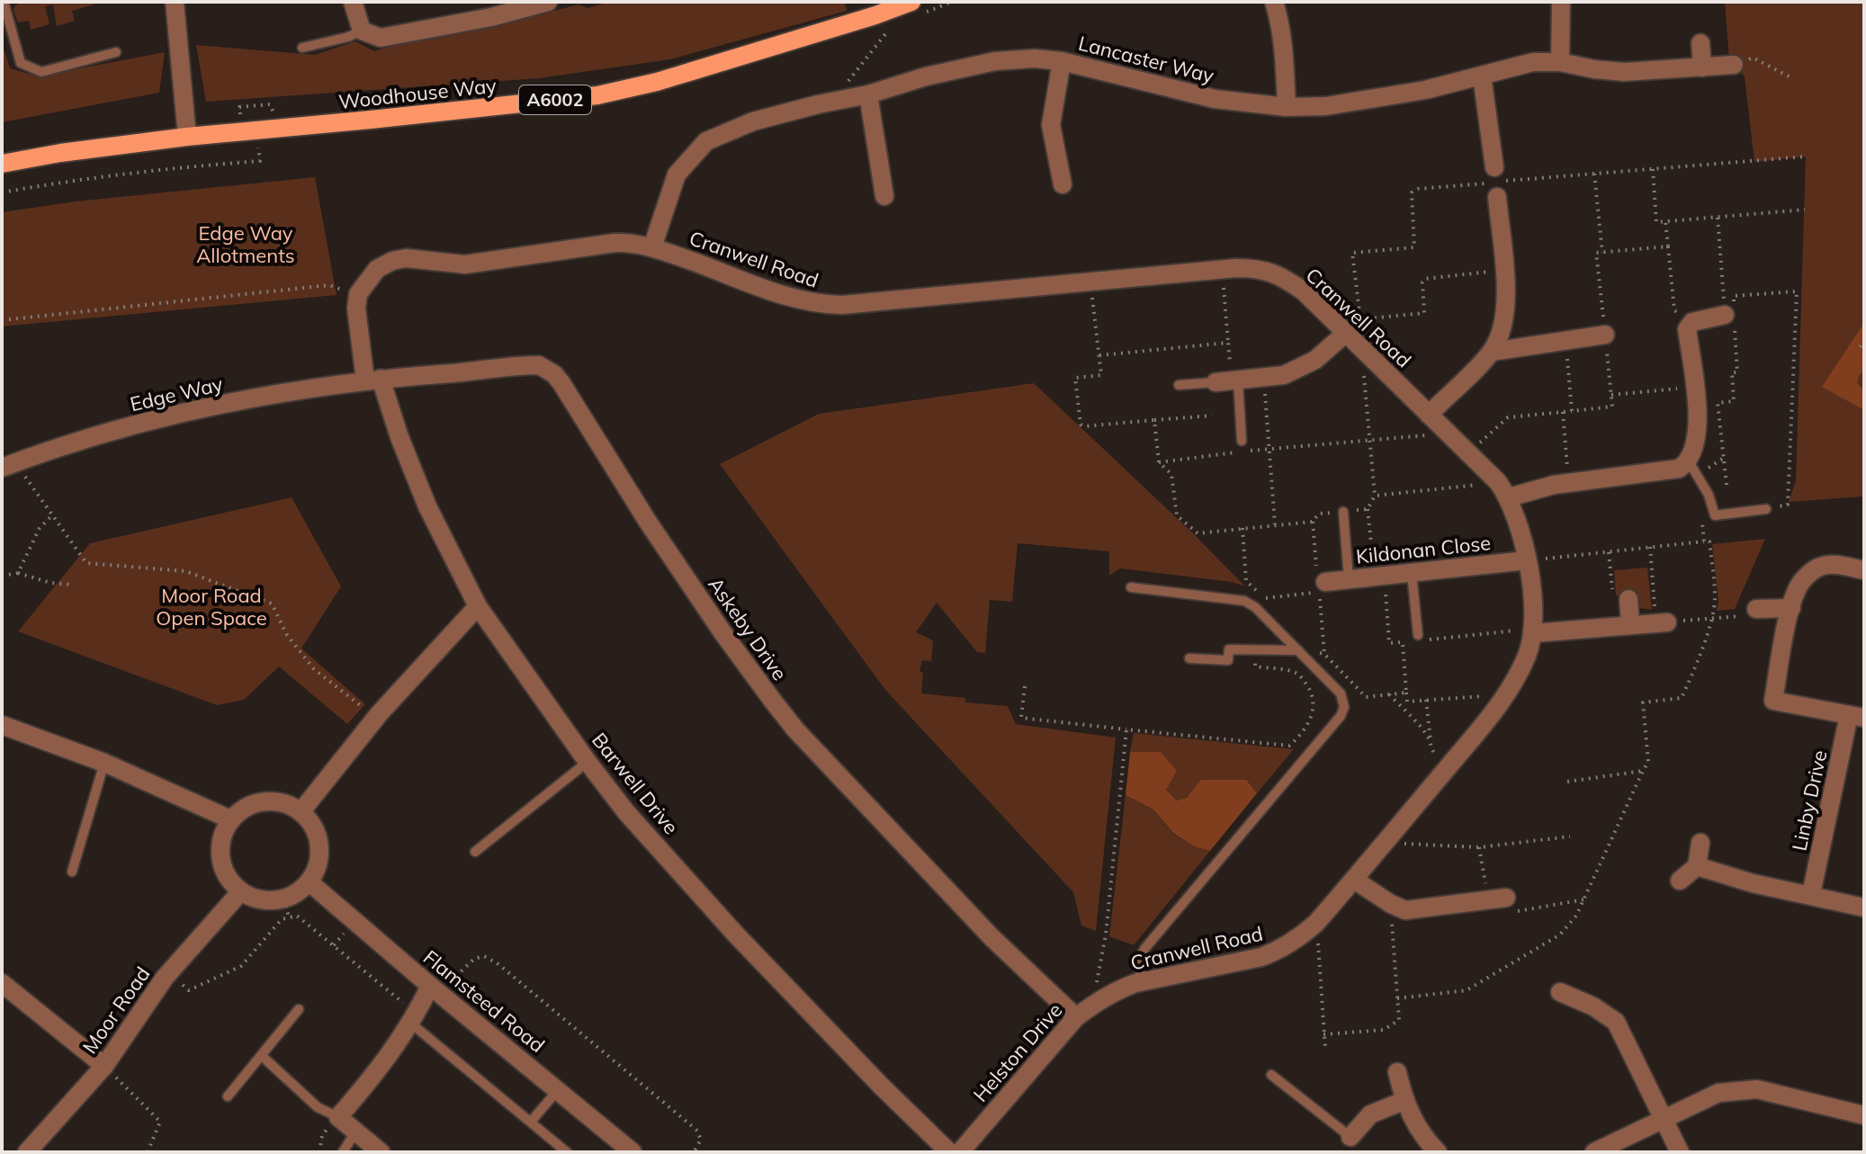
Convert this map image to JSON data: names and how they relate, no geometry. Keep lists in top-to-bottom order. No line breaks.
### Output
{"streets":{"main road":["Woodhouse Way","A6002"],"street":["Lancaster Way","Cranwell Road","Edge Way","Kildonan Close","Askeby Drive","Barwell Drive","Linby Drive","Flamsteed Road","Moor Road","Helston Drive"]},"crossings":[["Lancaster Way","Cranwell Road"],["Cranwell Road","Kildonan Close"],["Cranwell Road","Helston Drive"],["Edge Way","Askeby Drive"],["Edge Way","Barwell Drive"],["Askeby Drive","Barwell Drive"],["Askeby Drive","Helston Drive"],["Flamsteed Road","Moor Road"]],"parks":["Edge Way Allotments","Moor Road Open Space"]}
